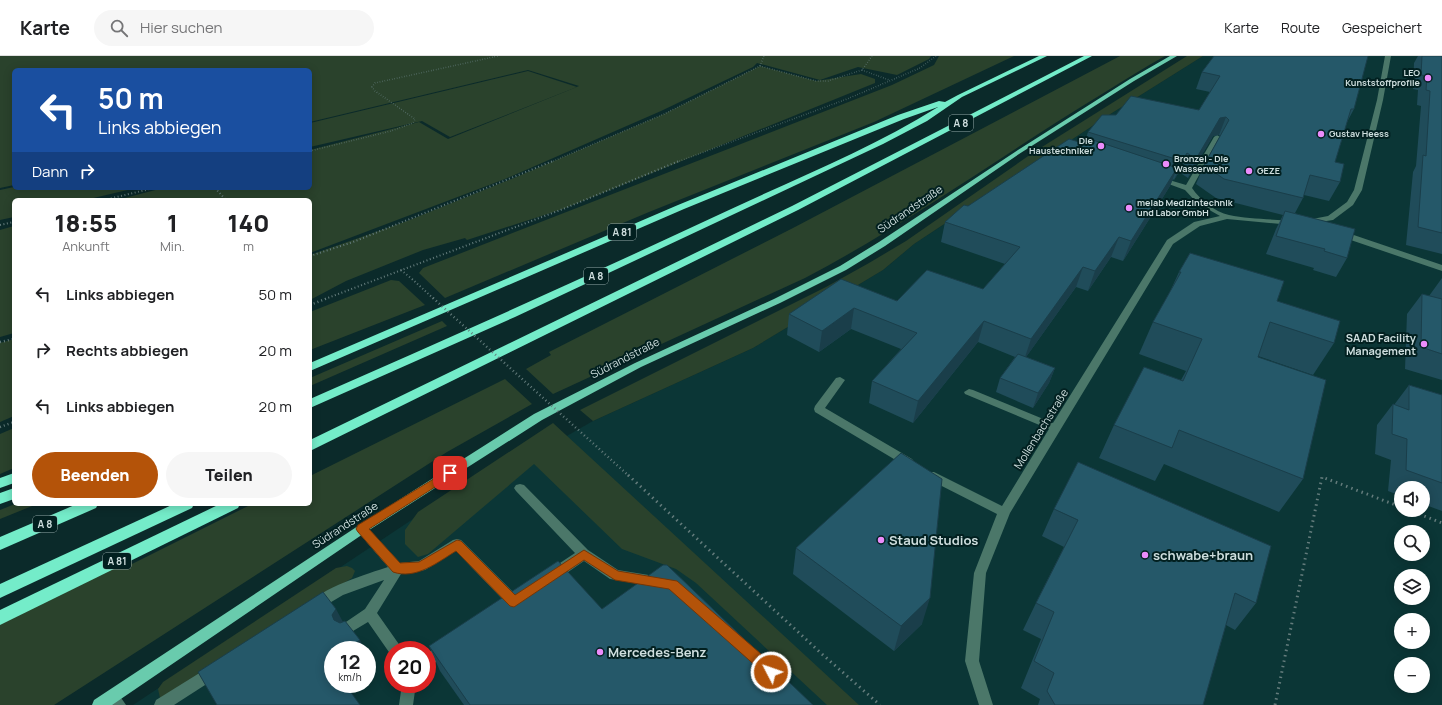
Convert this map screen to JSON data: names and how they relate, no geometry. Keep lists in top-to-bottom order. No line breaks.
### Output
{"streets":{"highway":["A 8","A 81"],"main road":["Südrandstraße"],"street":["Mollenbachstraße"]},"crossings":[["A 8","A 81"]],"places":["LEO Kunststoffprofile","Gustav Heess","Die Haustechniker","Bronzel - Die Wasserwehr","GEZE","melab Medizintechnik und Labor GmbH","SAAD Facility Management","Staud Studios","schwabe+braun","Mercedes-Benz"],"page":{"header":"Karte","search":"Hier suchen","nav":["Karte","Route","Gespeichert"],"turn":["50 m","Links abbiegen"],"then":"Dann","eta":["18:55","Ankunft","1","Min.","140","m"],"list":[{"name":"Links abbiegen","value":"50 m"},{"name":"Rechts abbiegen","value":"20 m"},{"name":"Links abbiegen","value":"20 m"}],"buttons":["Beenden","Teilen"],"map_buttons":["+","−"],"speed":"12 km/h","limit":"20"}}
